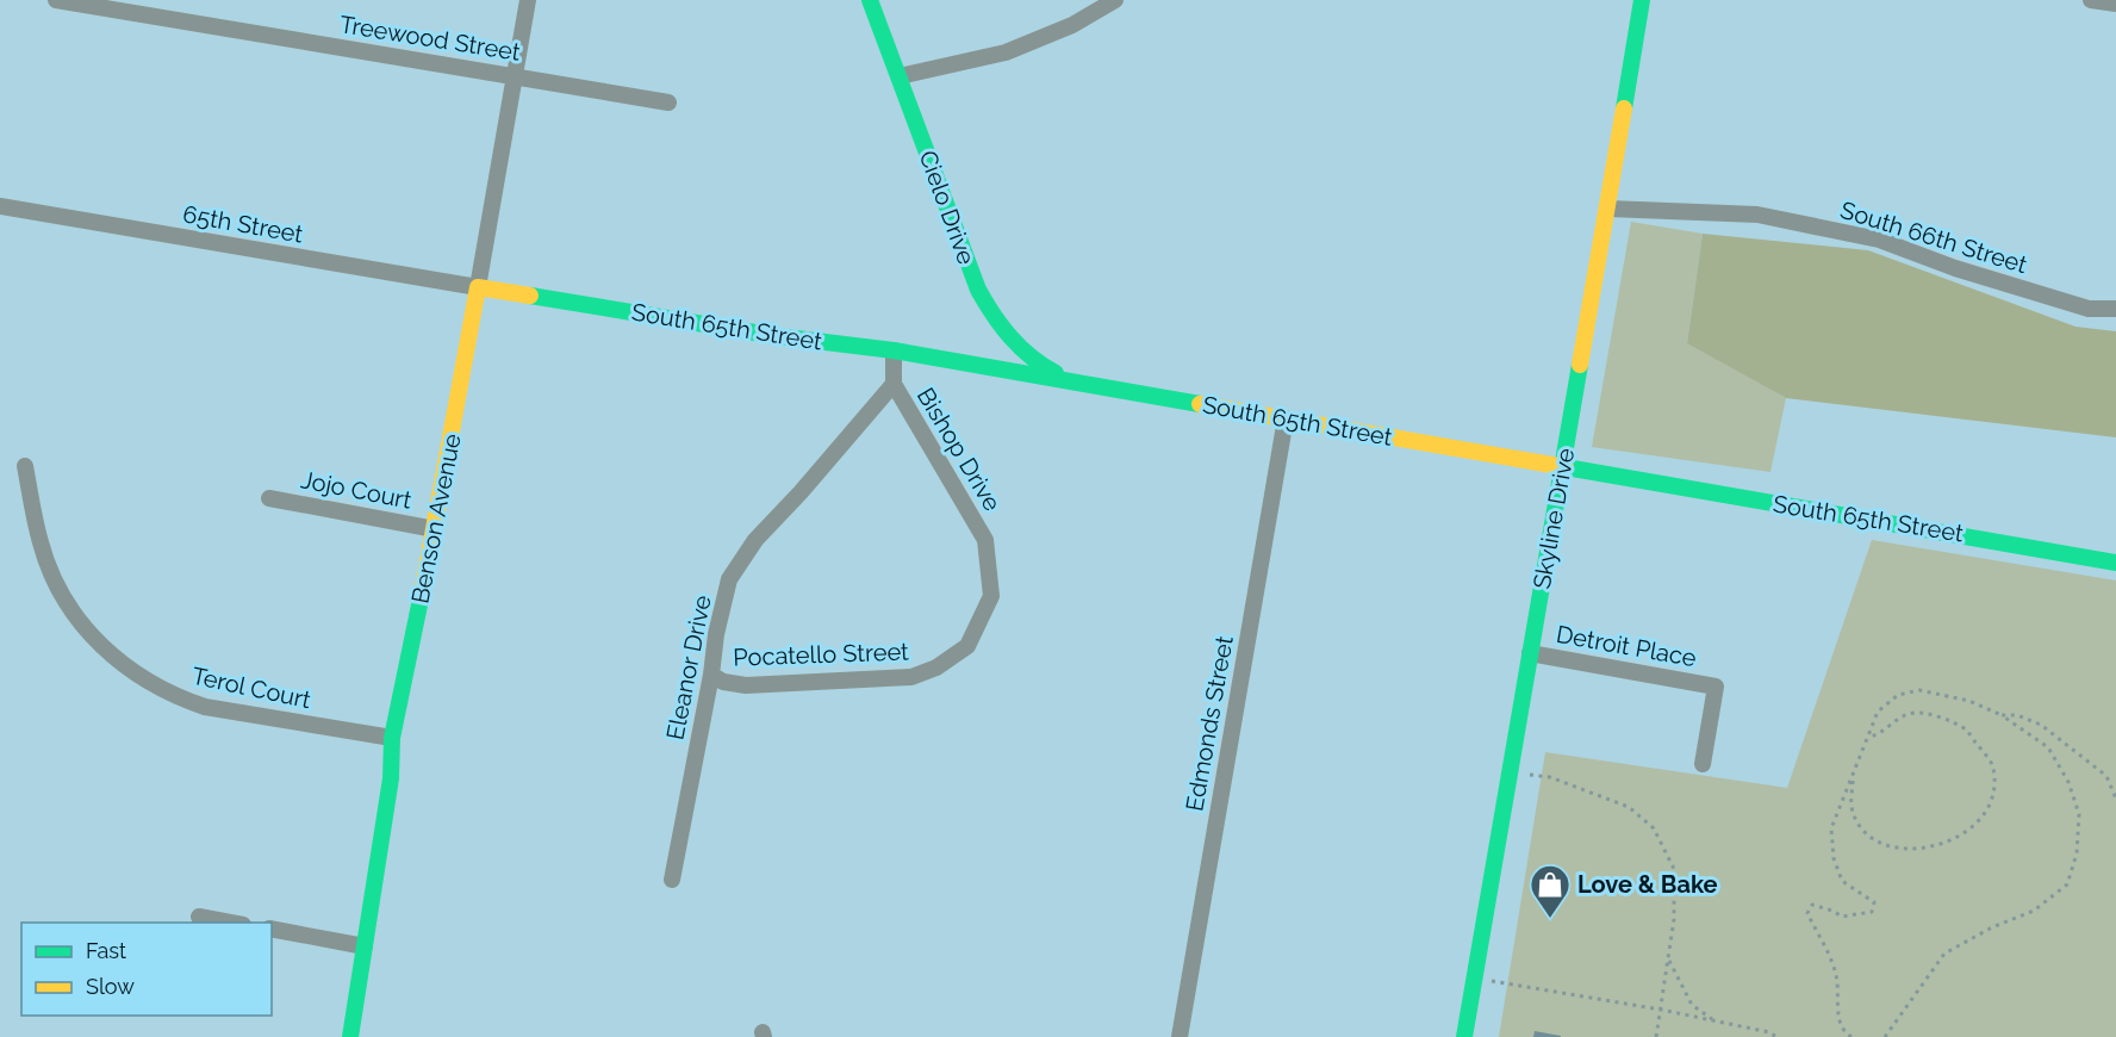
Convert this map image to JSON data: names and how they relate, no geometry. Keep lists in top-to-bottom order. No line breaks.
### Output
{"streets":{"street":["Treewood Street","Cielo Drive","65th Street","South 66th Street","South 65th Street","Bishop Drive","Jojo Court","Benson Avenue","Skyline Drive","Detroit Place","Pocatello Street","Eleanor Drive","Terol Court","Edmonds Street"]},"crossings":[["Treewood Street","Benson Avenue"],["Cielo Drive","South 65th Street"],["65th Street","South 65th Street"],["65th Street","Benson Avenue"],["South 66th Street","Skyline Drive"],["South 65th Street","Benson Avenue"],["South 65th Street","Skyline Drive"],["South 65th Street","Edmonds Street"],["Bishop Drive","Pocatello Street"],["Bishop Drive","Eleanor Drive"],["Jojo Court","Benson Avenue"],["Benson Avenue","Terol Court"],["Skyline Drive","Detroit Place"],["Pocatello Street","Eleanor Drive"]],"places":{"shop":["Love & Bake"]},"legend":["Fast","Slow"]}
